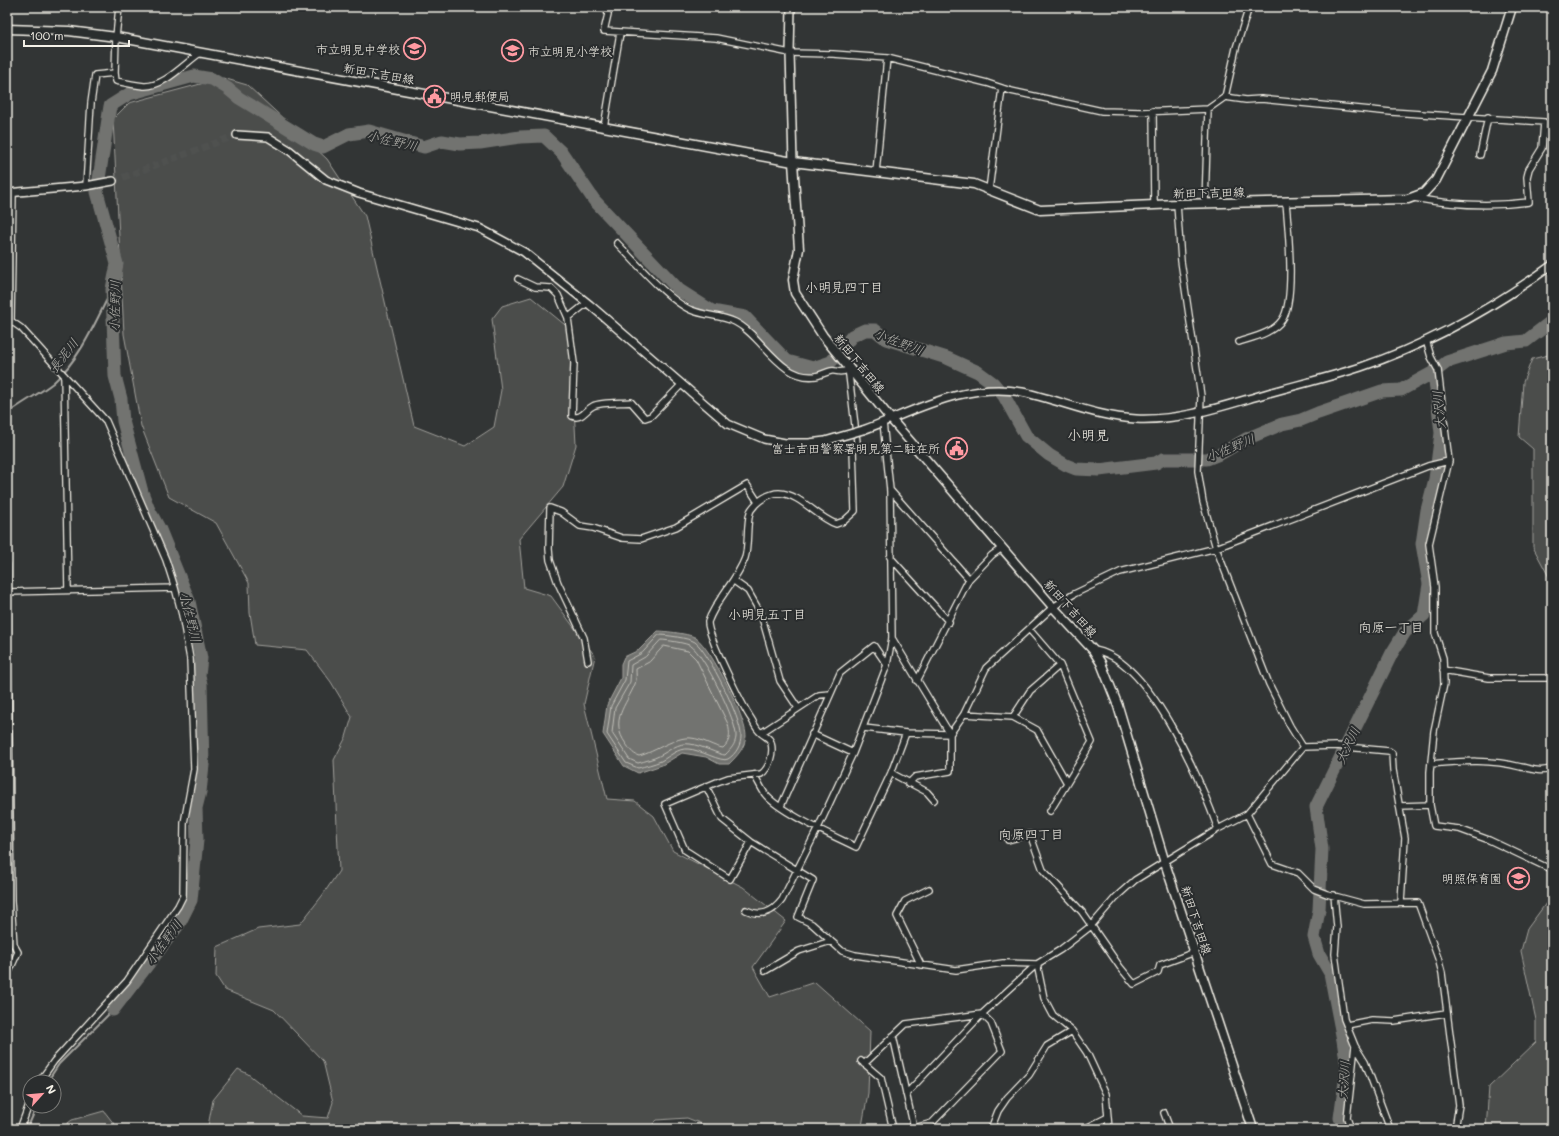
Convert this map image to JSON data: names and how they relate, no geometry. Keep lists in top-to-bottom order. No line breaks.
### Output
{"streets":{"main road":["新田下吉田線"]},"districts":["小明見四丁目","小明見","小明見五丁目","向原一丁目","向原四丁目"],"water":["小佐野川","長泥川","大沢川"],"places":{"school or university":["市立明見中学校","市立明見小学校","明照保育園"],"public building":["明見郵便局","富士吉田警察署明見第二駐在所"]},"scale_bar":"100 m","north":"top right"}
